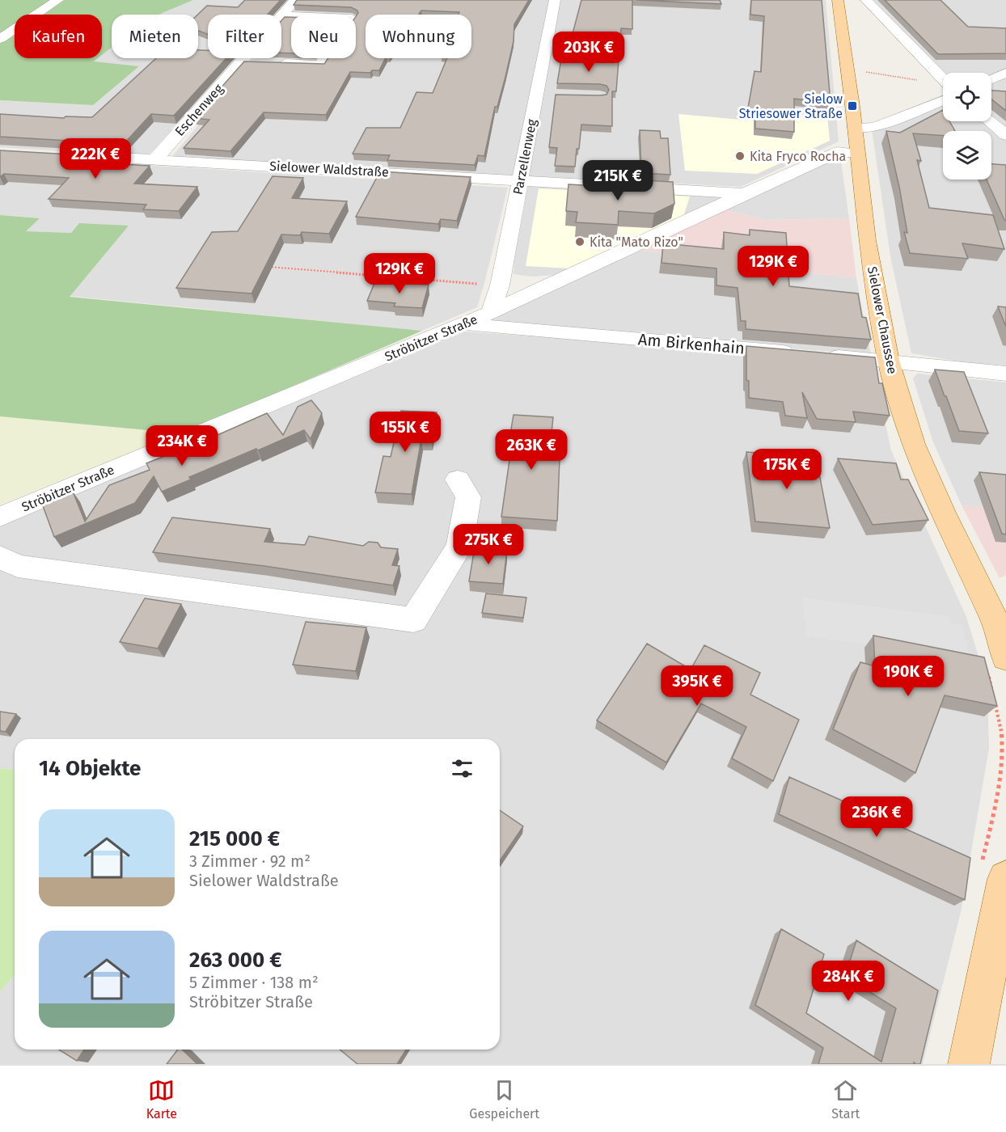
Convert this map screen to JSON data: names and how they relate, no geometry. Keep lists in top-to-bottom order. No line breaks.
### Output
{"streets":{"main road":["Sielower Chaussee"],"street":["Eschenweg","Parzellenweg","Sielower Waldstraße","Ströbitzer Straße","Am Birkenhain"]},"crossings":[["Eschenweg","Sielower Waldstraße"],["Parzellenweg","Sielower Waldstraße"],["Parzellenweg","Ströbitzer Straße"],["Sielower Waldstraße","Ströbitzer Straße"],["Sielower Chaussee","Ströbitzer Straße"],["Sielower Chaussee","Am Birkenhain"],["Ströbitzer Straße","Am Birkenhain"]],"places":{"transit":["Sielow Striesower Straße"],"other":["Kita Fryco Rocha","Kita \"Mato Rizo\""]},"page":{"chip":["Kaufen","Mieten","Filter","Neu","Wohnung"],"price":["203K €","222K €","215K €","129K €","129K €","155K €","234K €","263K €","175K €","275K €","190K €","395K €","236K €","284K €"],"heading":"14 Objekte","list":[{"name":"215 000 €","note":"3 Zimmer · 92 m² · Sielower Waldstraße"},{"name":"263 000 €","note":"5 Zimmer · 138 m² · Ströbitzer Straße"}],"tabs":["Karte","Gespeichert","Start"]}}
